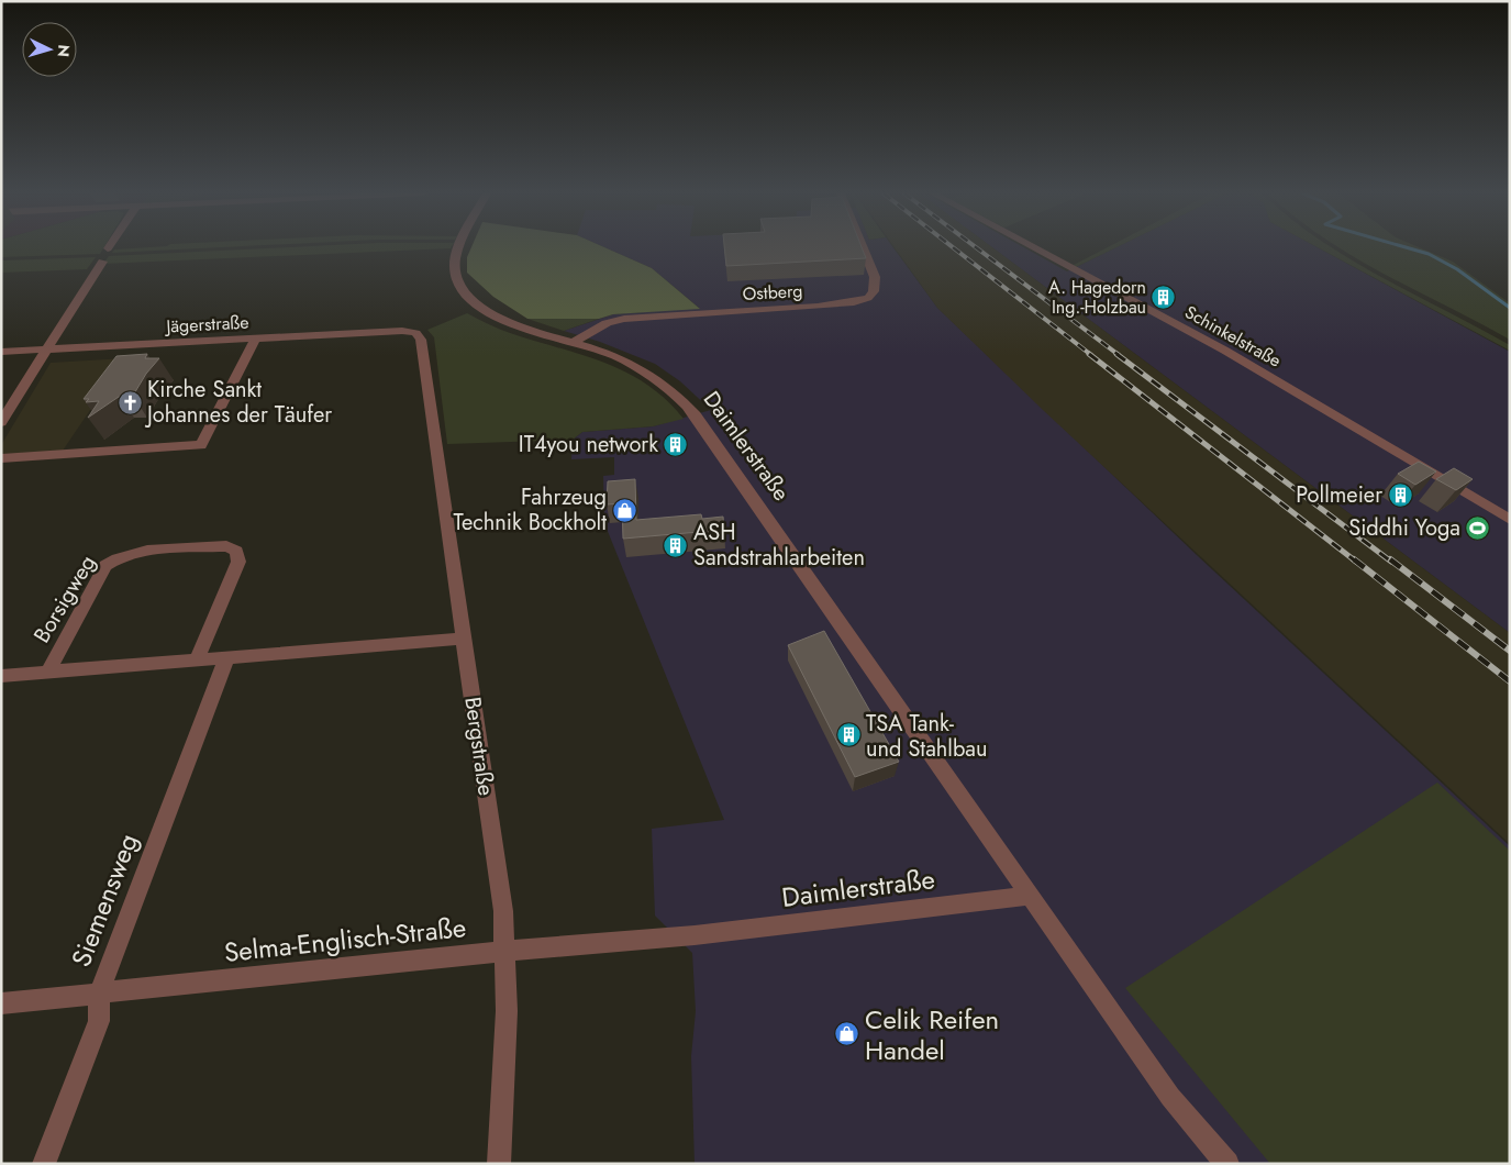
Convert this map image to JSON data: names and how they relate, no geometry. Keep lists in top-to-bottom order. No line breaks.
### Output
{"streets":{"street":["Ostberg","Jägerstraße","Schinkelstraße","Daimlerstraße","Borsigweg","Bergstraße","Siemensweg","Selma-Englisch-Straße"]},"crossings":[["Ostberg","Daimlerstraße"],["Jägerstraße","Bergstraße"],["Daimlerstraße","Selma-Englisch-Straße"],["Borsigweg","Bergstraße"],["Borsigweg","Siemensweg"],["Bergstraße","Selma-Englisch-Straße"],["Siemensweg","Selma-Englisch-Straße"]],"places":{"building":["A. Hagedorn Ing.-Holzbau","IT4you network","Pollmeier","ASH Sandstrahlarbeiten","TSA Tank- und Stahlbau"],"church":["Kirche Sankt Johannes der Täufer"],"shop":["Fahrzeug Technik Bockholt","Celik Reifen Handel"],"sports":["Siddhi Yoga"]},"north":"right"}
